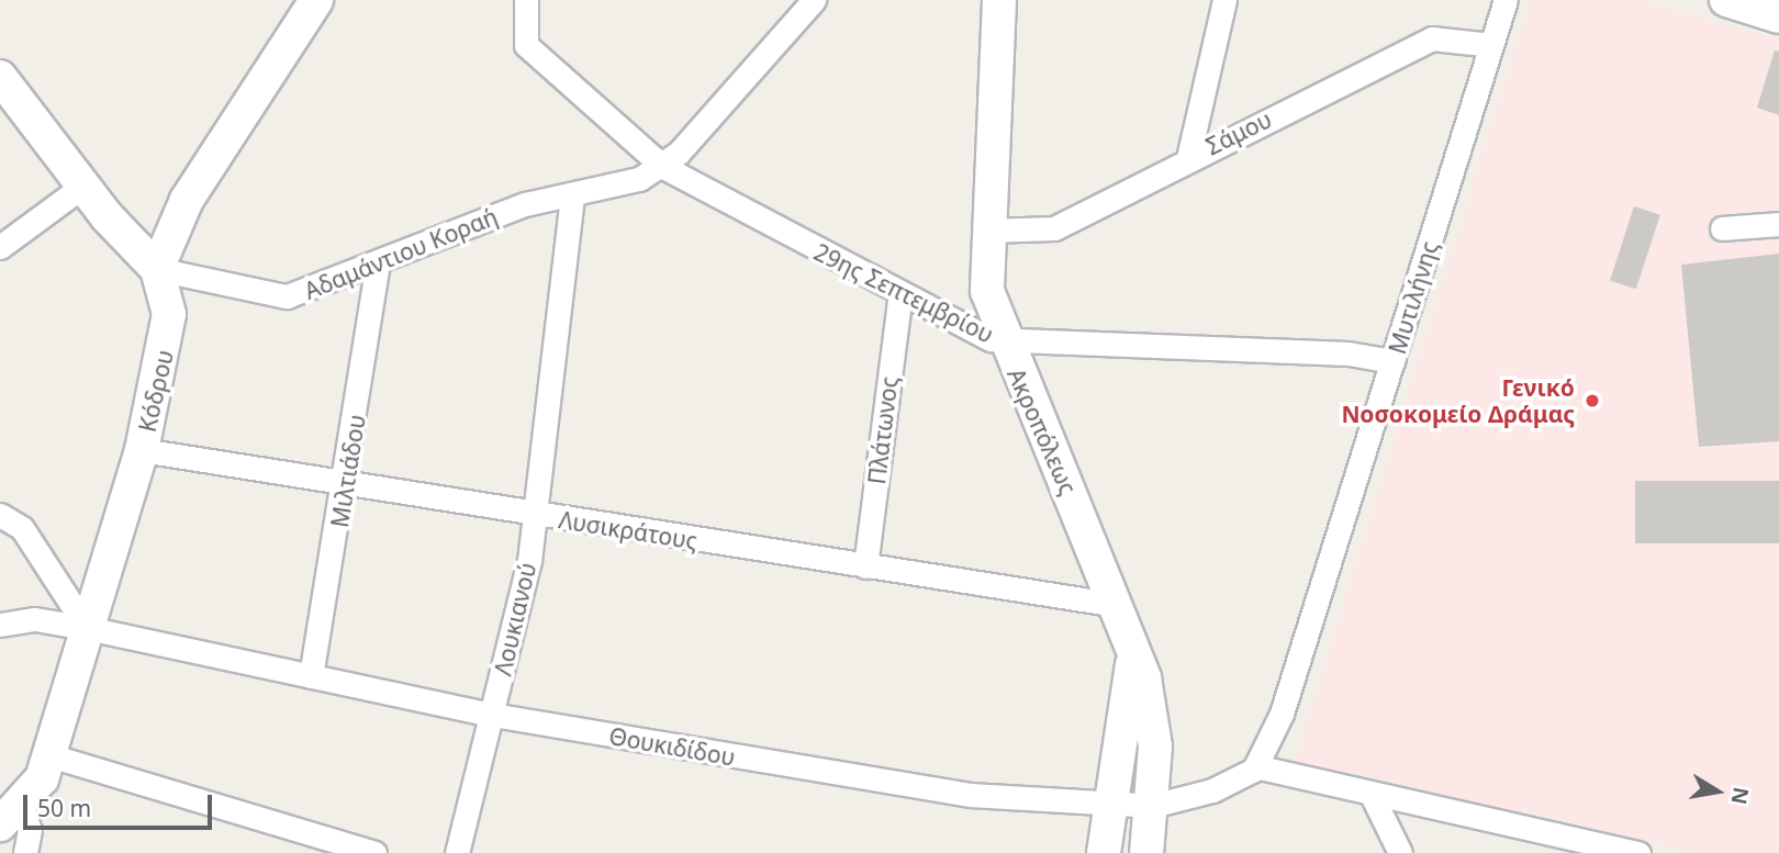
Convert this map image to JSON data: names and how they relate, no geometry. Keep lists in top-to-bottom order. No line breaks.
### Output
{"streets":{"street":["Σάμου","Αδαμάντιου Κοραή","29ης Σεπτεμβρίου","Μυτιλήνης","Κόδρου","Πλάτωνος","Ακροπόλεως","Μιλτιάδου","Λυσικράτους","Λουκιανού","Θουκιδίδου"]},"crossings":[["Σάμου","Μυτιλήνης"],["Σάμου","Ακροπόλεως"],["Αδαμάντιου Κοραή","29ης Σεπτεμβρίου"],["Αδαμάντιου Κοραή","Κόδρου"],["Αδαμάντιου Κοραή","Μιλτιάδου"],["Αδαμάντιου Κοραή","Λουκιανού"],["29ης Σεπτεμβρίου","Μυτιλήνης"],["29ης Σεπτεμβρίου","Πλάτωνος"],["29ης Σεπτεμβρίου","Ακροπόλεως"],["Μυτιλήνης","Θουκιδίδου"],["Κόδρου","Λυσικράτους"],["Κόδρου","Θουκιδίδου"],["Πλάτωνος","Λυσικράτους"],["Ακροπόλεως","Λυσικράτους"],["Ακροπόλεως","Θουκιδίδου"],["Μιλτιάδου","Λυσικράτους"],["Μιλτιάδου","Θουκιδίδου"],["Λυσικράτους","Λουκιανού"],["Λουκιανού","Θουκιδίδου"]],"places":["Γενικό Νοσοκομείο Δράμας"],"scale_bar":"50 m","north":"right"}
